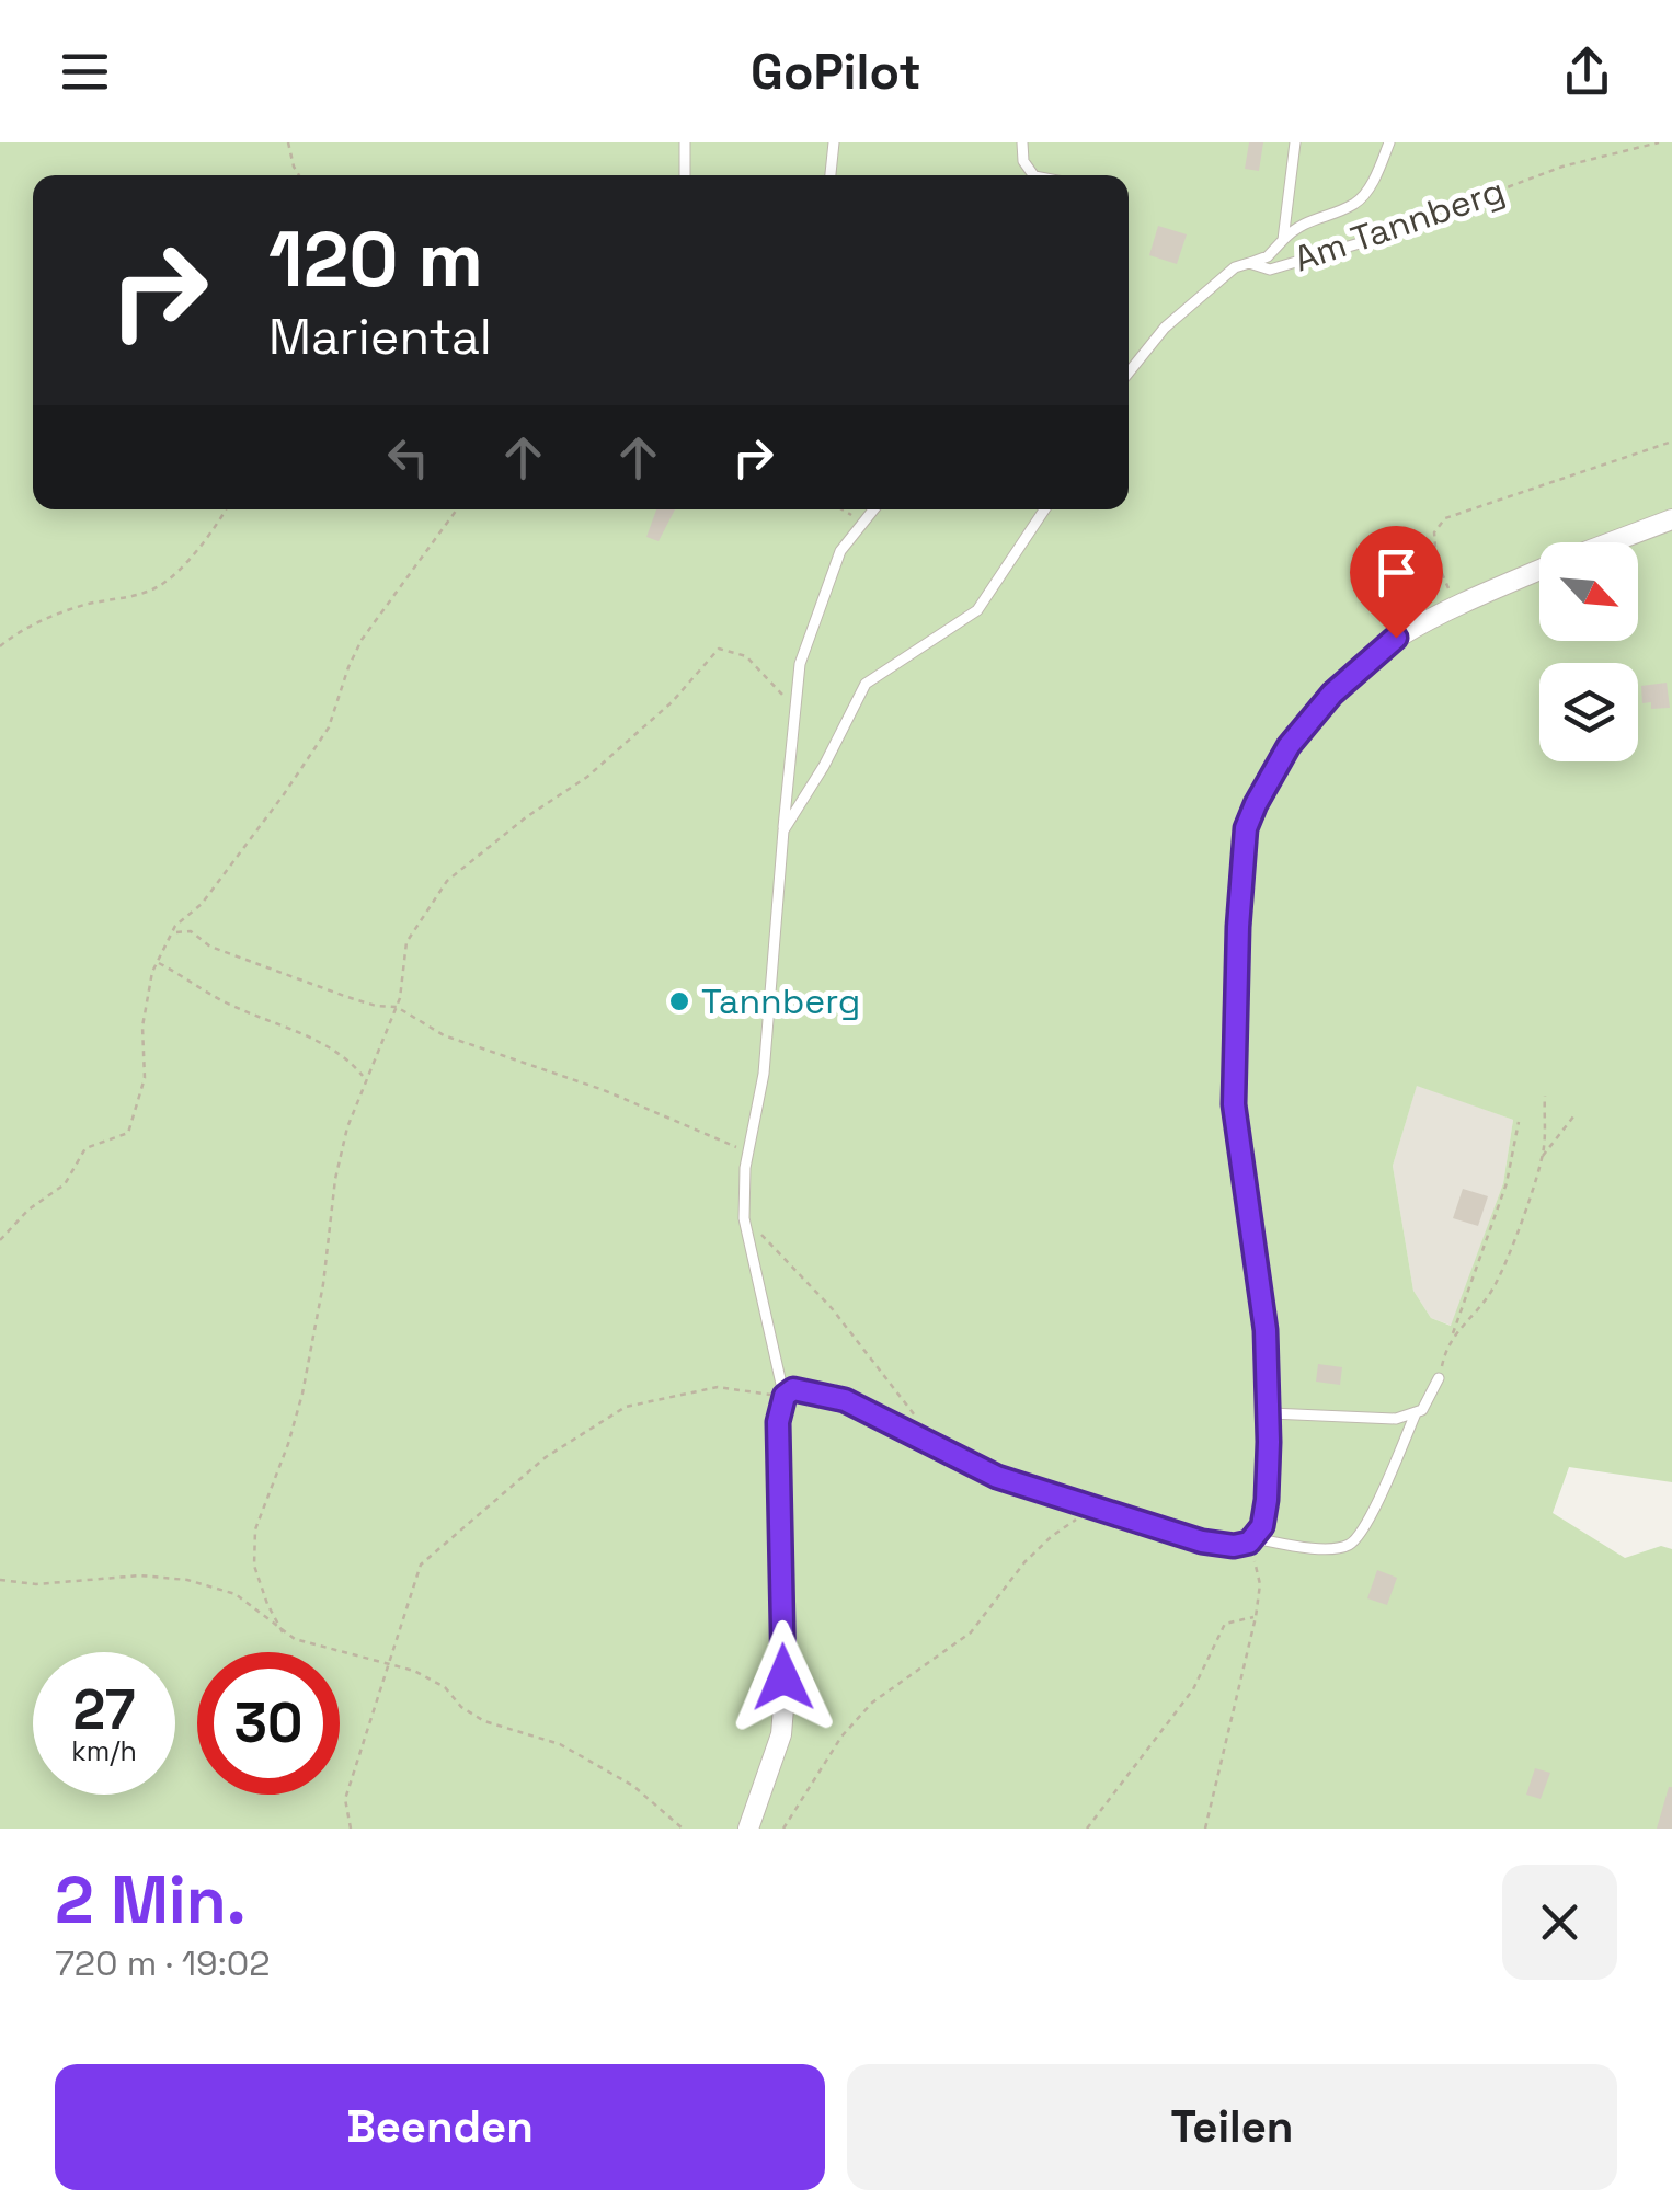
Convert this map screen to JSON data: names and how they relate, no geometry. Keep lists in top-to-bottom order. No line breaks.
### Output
{"streets":{"lane":["Am Tannberg"]},"places":["Tannberg"],"north":"bottom right","page":{"header":"GoPilot","turn":["120 m","Mariental"],"speed":"27 km/h","limit":"30","heading":["2 Min.","720 m · 19:02"],"buttons":["Beenden","Teilen"]}}
